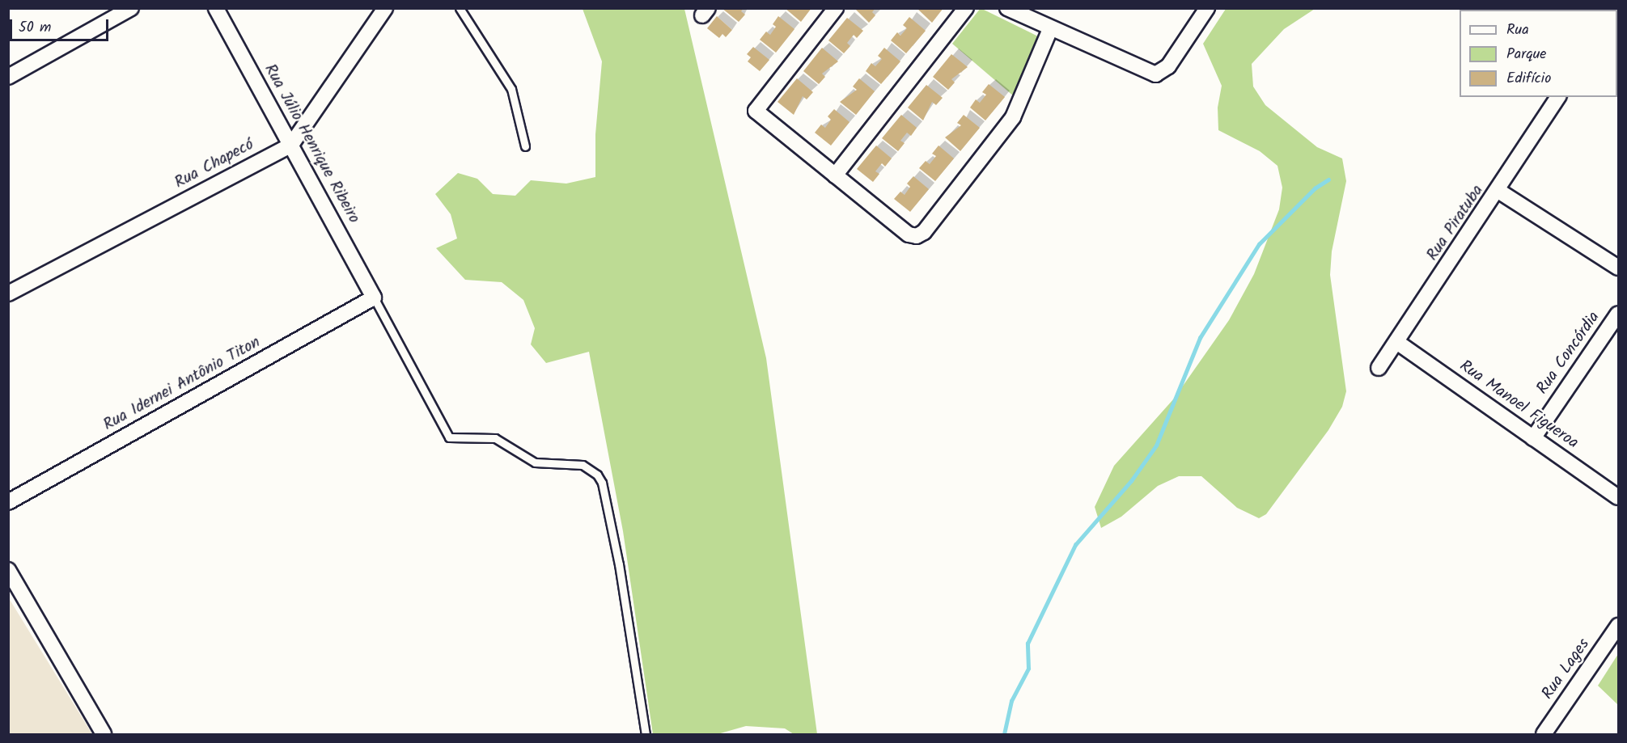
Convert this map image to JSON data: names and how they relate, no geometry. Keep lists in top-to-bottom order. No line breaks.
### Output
{"streets":{"street":["Rua Júlio Henrique Ribeiro","Rua Chapecó","Rua Piratuba","Rua Concórdia","Rua Idernei Antônio Titon","Rua Manoel Figueroa","Rua Lages"]},"crossings":[["Rua Júlio Henrique Ribeiro","Rua Chapecó"],["Rua Júlio Henrique Ribeiro","Rua Idernei Antônio Titon"],["Rua Piratuba","Rua Manoel Figueroa"],["Rua Concórdia","Rua Manoel Figueroa"]],"legend":["Rua","Parque","Edifício"],"scale_bar":"50 m"}
